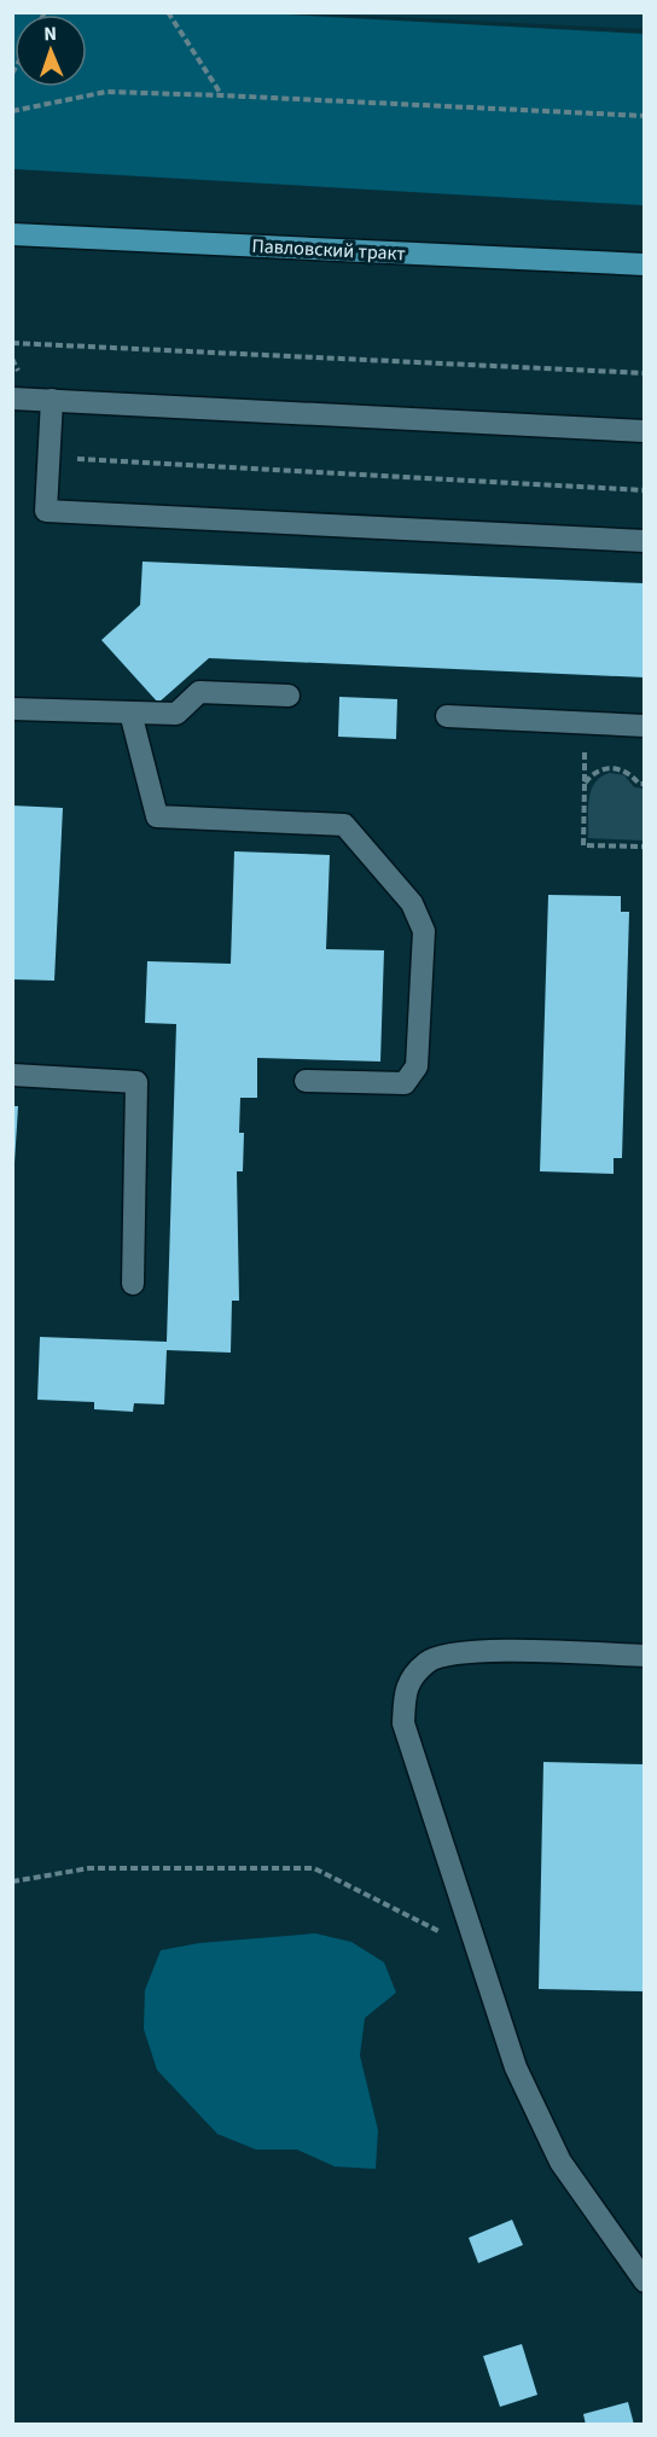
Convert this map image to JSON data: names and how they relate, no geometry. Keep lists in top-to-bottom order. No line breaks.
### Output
{"streets":{"main road":["Павловский тракт"]},"north":"top"}
